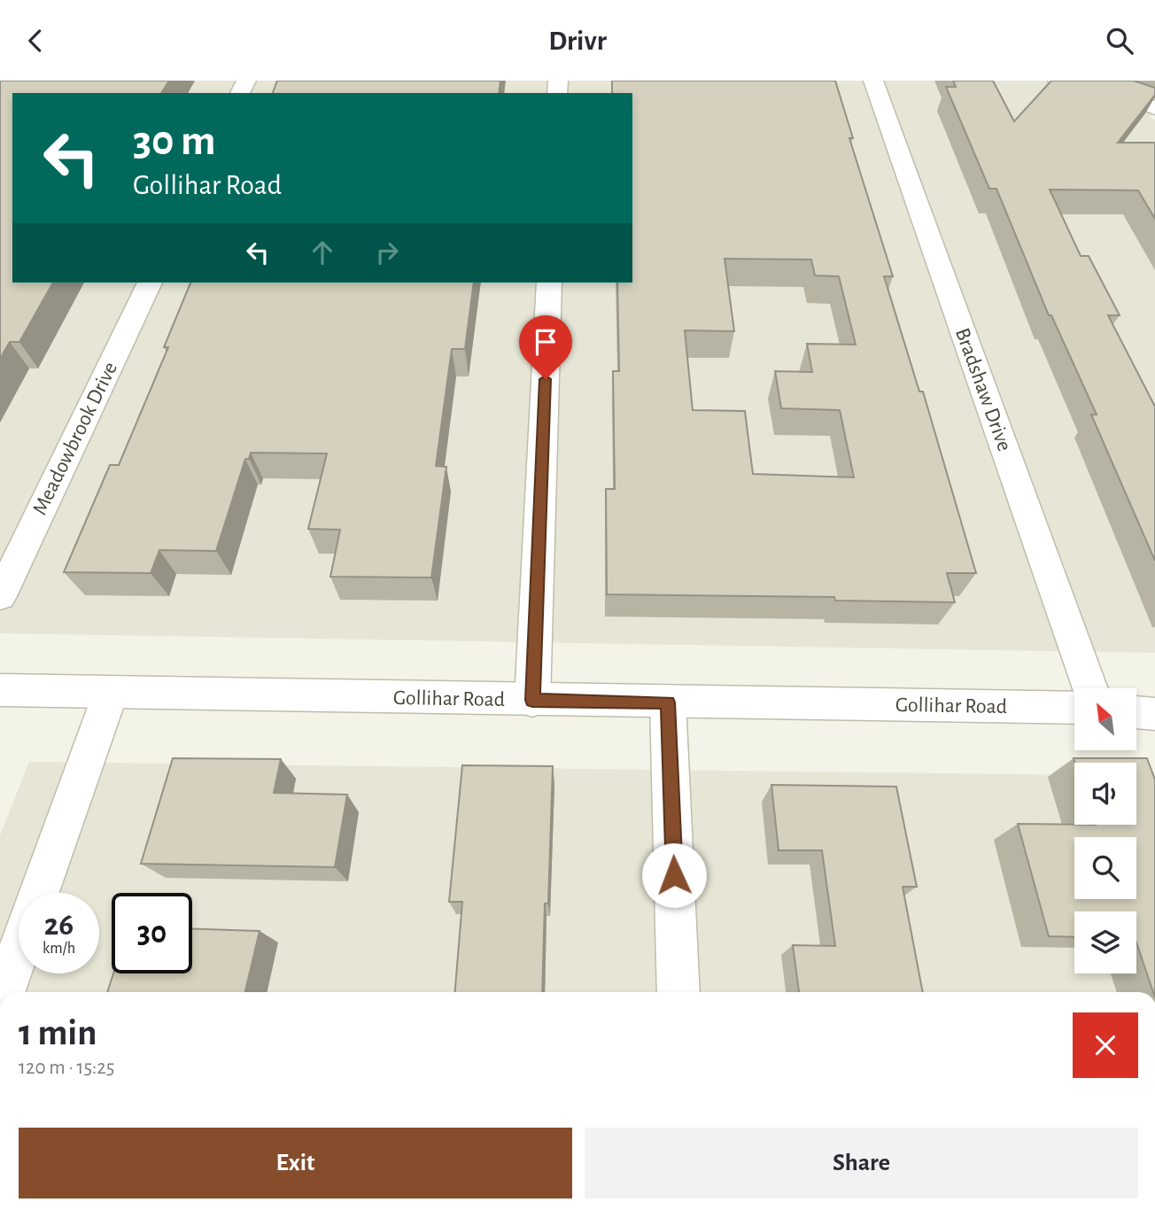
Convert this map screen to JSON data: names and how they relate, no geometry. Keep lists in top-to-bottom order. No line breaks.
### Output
{"streets":{"street":["Bradshaw Drive","Meadowbrook Drive","Gollihar Road"]},"north":"top left","page":{"header":"Drivr","turn":["30 m","Gollihar Road"],"speed":"26 km/h","limit":"30","heading":["1 min","120 m · 15:25"],"buttons":["Exit","Share"]}}
